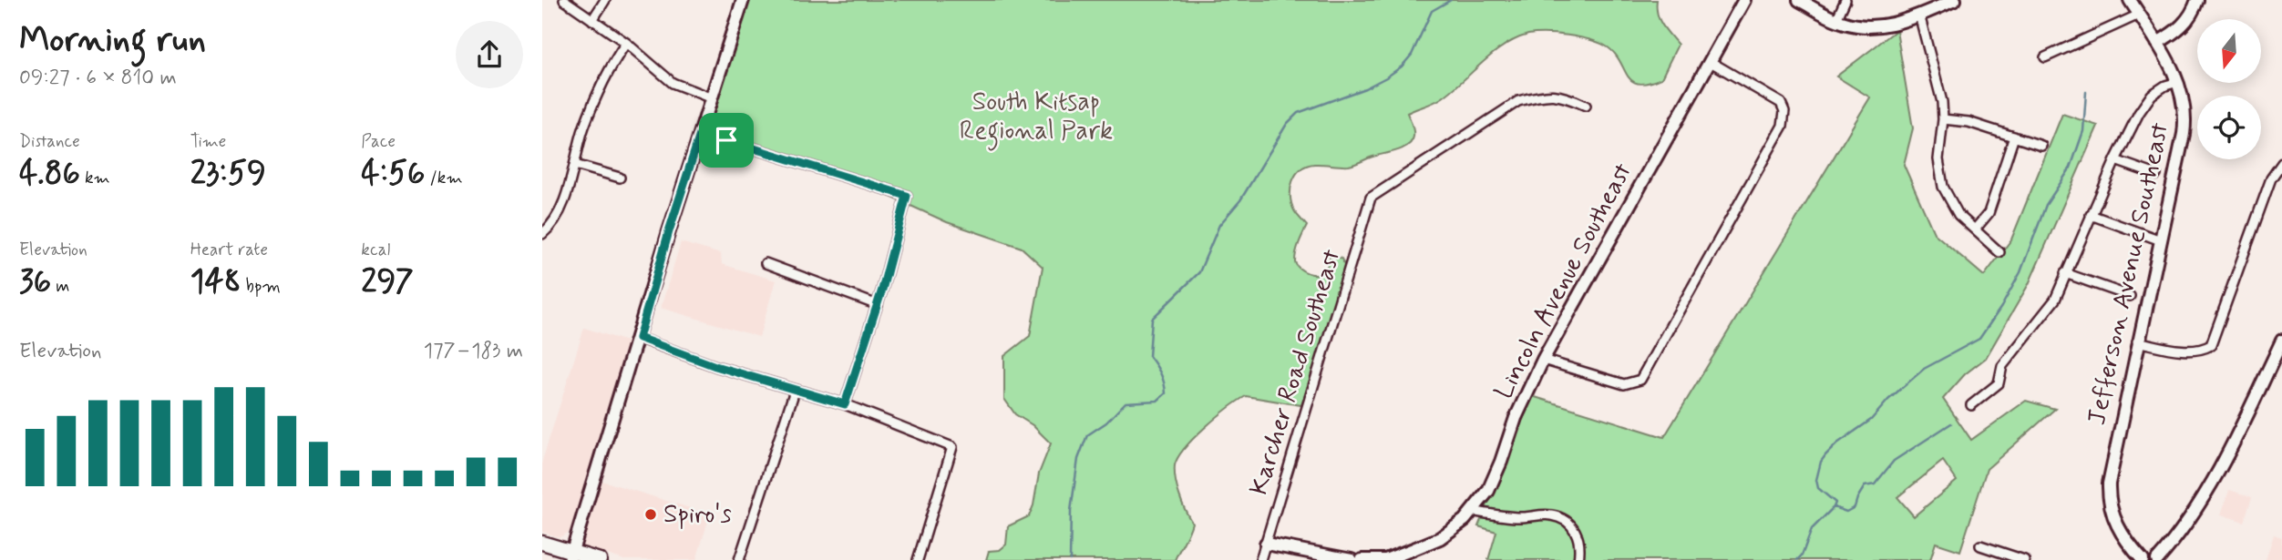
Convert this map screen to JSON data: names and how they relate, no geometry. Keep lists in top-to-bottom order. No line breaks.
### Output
{"streets":{"street":["Jefferson Avenue Southeast","Lincoln Avenue Southeast","Karcher Road Southeast"]},"parks":["South Kitsap Regional Park"],"places":["Spiro's"],"north":"bottom","page":{"heading":["Morning run","09:27 · 6 × 810 m"],"stats":[["Distance","4.86 km"],["Time","23:59"],["Pace","4:56 /km"],["Elevation","36 m"],["Heart rate","148 bpm"],["kcal","297"]],"chart":["Elevation","177–183 m"]}}
